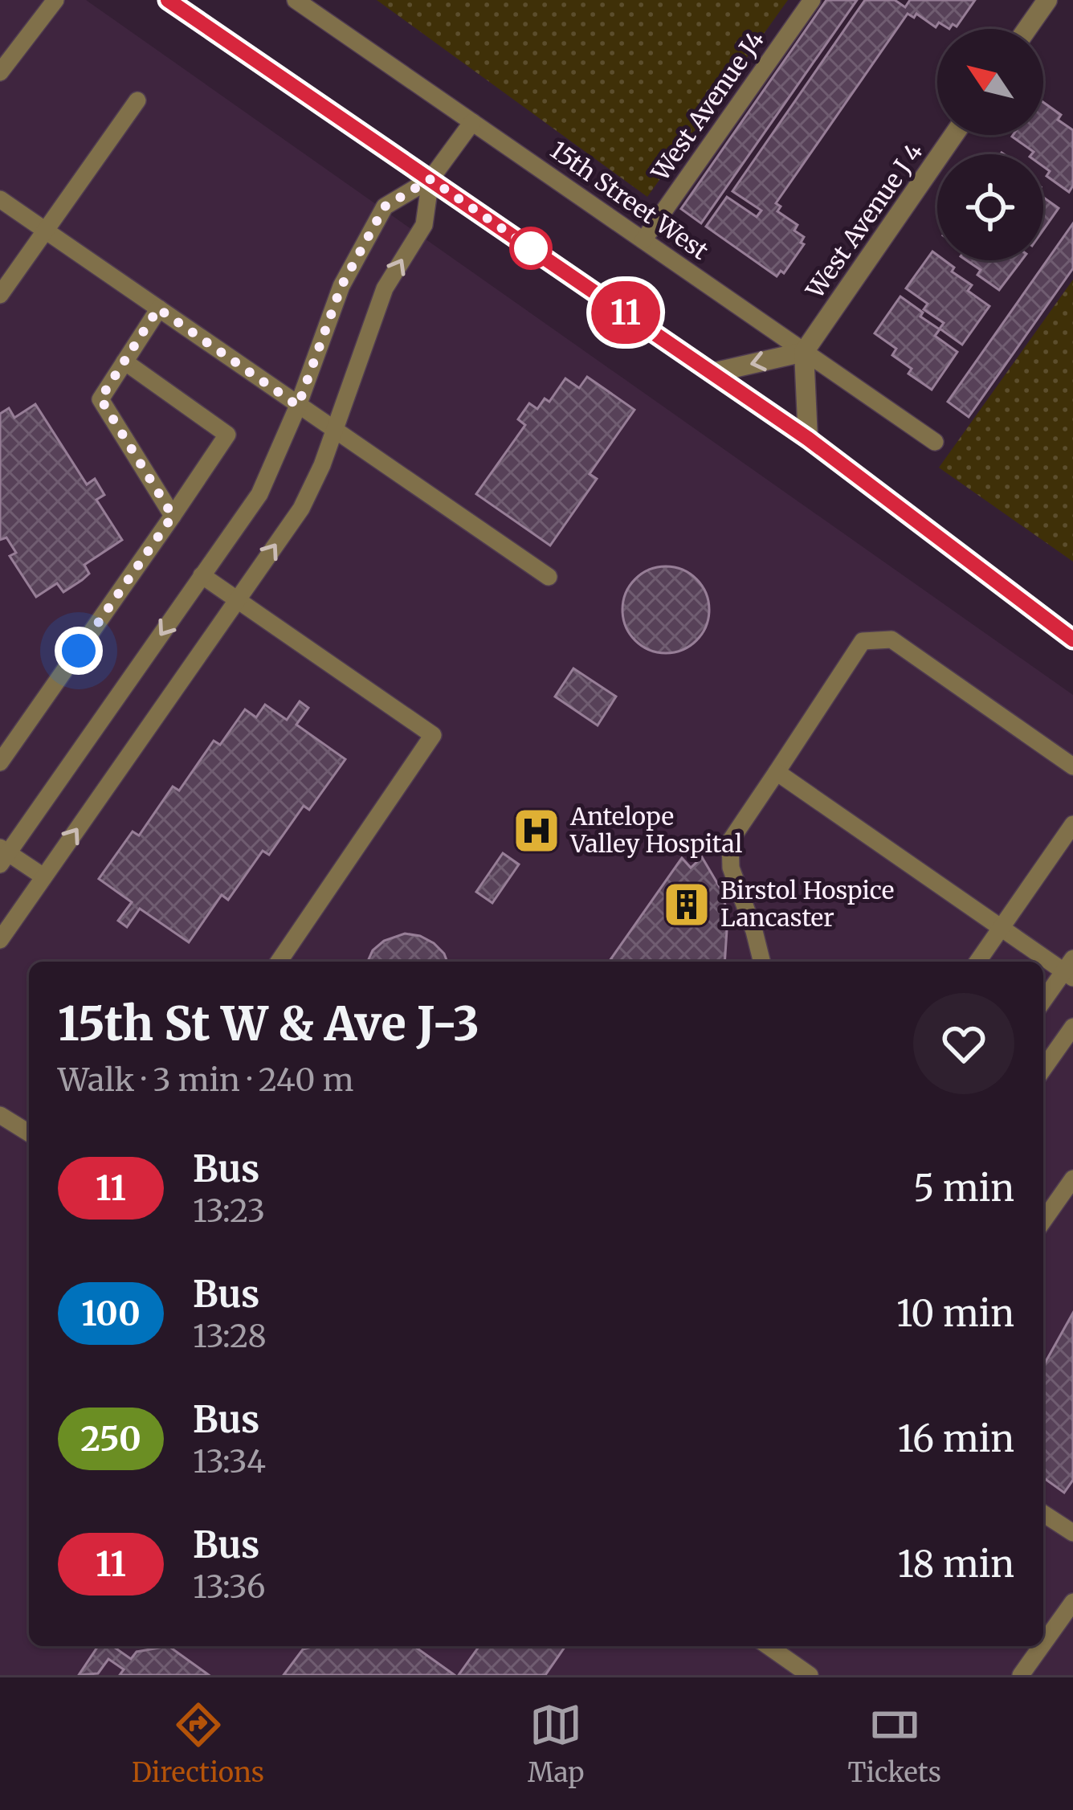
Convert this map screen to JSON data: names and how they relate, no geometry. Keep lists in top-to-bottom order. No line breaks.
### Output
{"streets":{"street":["West Avenue J 4"],"lane":["West Avenue J4","15th Street West"]},"crossings":[["West Avenue J4","15th Street West"],["15th Street West","West Avenue J 4"]],"places":{"hospital":["Antelope Valley Hospital"],"building":["Birstol Hospice Lancaster"]},"lines":["bus line 11"],"north":"top left","page":{"on_map":"11","heading":["15th St W & Ave J-3","Walk · 3 min · 240 m"],"list":[{"mark":"11","name":"Bus","note":"13:23","value":"5 min"},{"mark":"100","name":"Bus","note":"13:28","value":"10 min"},{"mark":"250","name":"Bus","note":"13:34","value":"16 min"},{"mark":"11","name":"Bus","note":"13:36","value":"18 min"}],"tabs":["Directions","Map","Tickets"]}}
